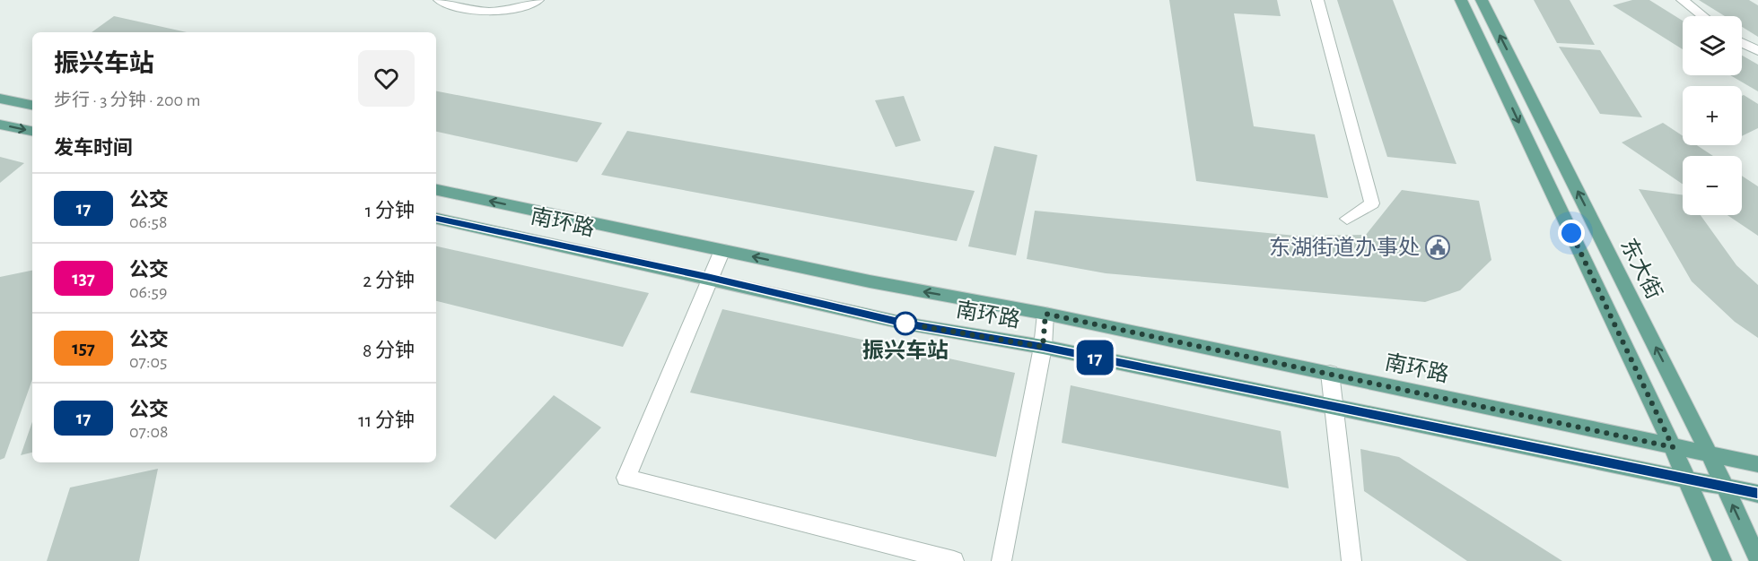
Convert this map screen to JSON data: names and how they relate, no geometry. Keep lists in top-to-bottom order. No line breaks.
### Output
{"streets":{"main road":["南环路","东大街"]},"crossings":[["南环路","东大街"]],"places":{"public building":["东湖街道办事处"],"other":["振兴车站"]},"lines":["bus line 17"],"page":{"on_map":"17","map_buttons":["+","−"],"heading":[["振兴车站","步行 · 3 分钟 · 200 m"],"发车时间"],"list":[{"mark":"17","name":"公交","note":"06:58","value":"1 分钟"},{"mark":"137","name":"公交","note":"06:59","value":"2 分钟"},{"mark":"157","name":"公交","note":"07:05","value":"8 分钟"},{"mark":"17","name":"公交","note":"07:08","value":"11 分钟"}]}}
